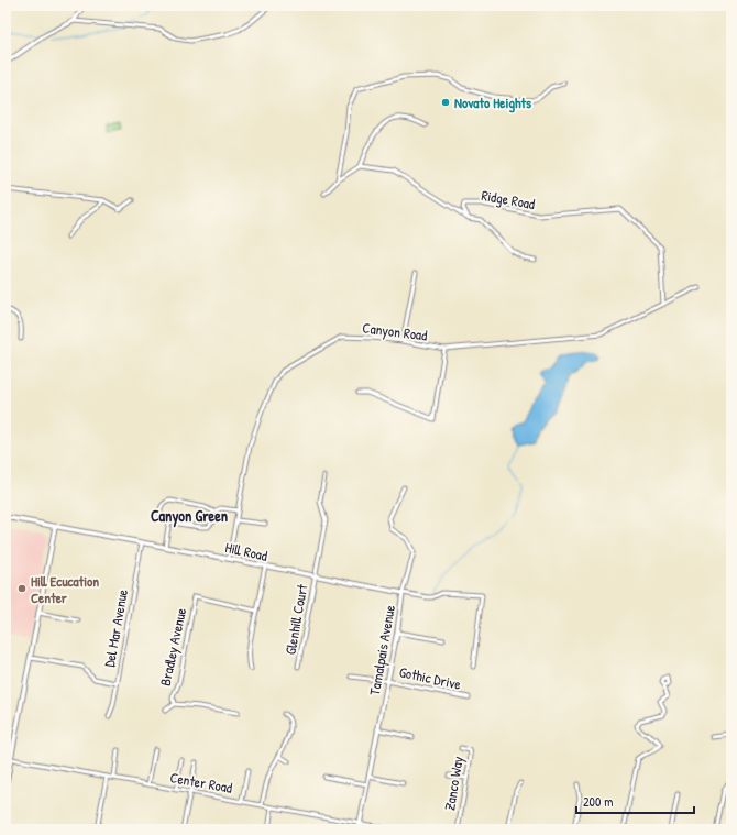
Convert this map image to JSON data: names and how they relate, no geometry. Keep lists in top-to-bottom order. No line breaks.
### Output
{"streets":{"street":["Ridge Road","Canyon Road","Hill Road","Glenhill Court","Del Mar Avenue","Bradley Avenue","Tamalpais Avenue","Gothic Drive","Center Road","Zanco Way"]},"crossings":[["Ridge Road","Canyon Road"],["Canyon Road","Hill Road"],["Hill Road","Glenhill Court"],["Hill Road","Del Mar Avenue"],["Hill Road","Tamalpais Avenue"],["Tamalpais Avenue","Gothic Drive"],["Tamalpais Avenue","Center Road"]],"districts":["Canyon Green"],"places":["Novato Heights","Hill Ecucation Center"],"scale_bar":"200 m"}
